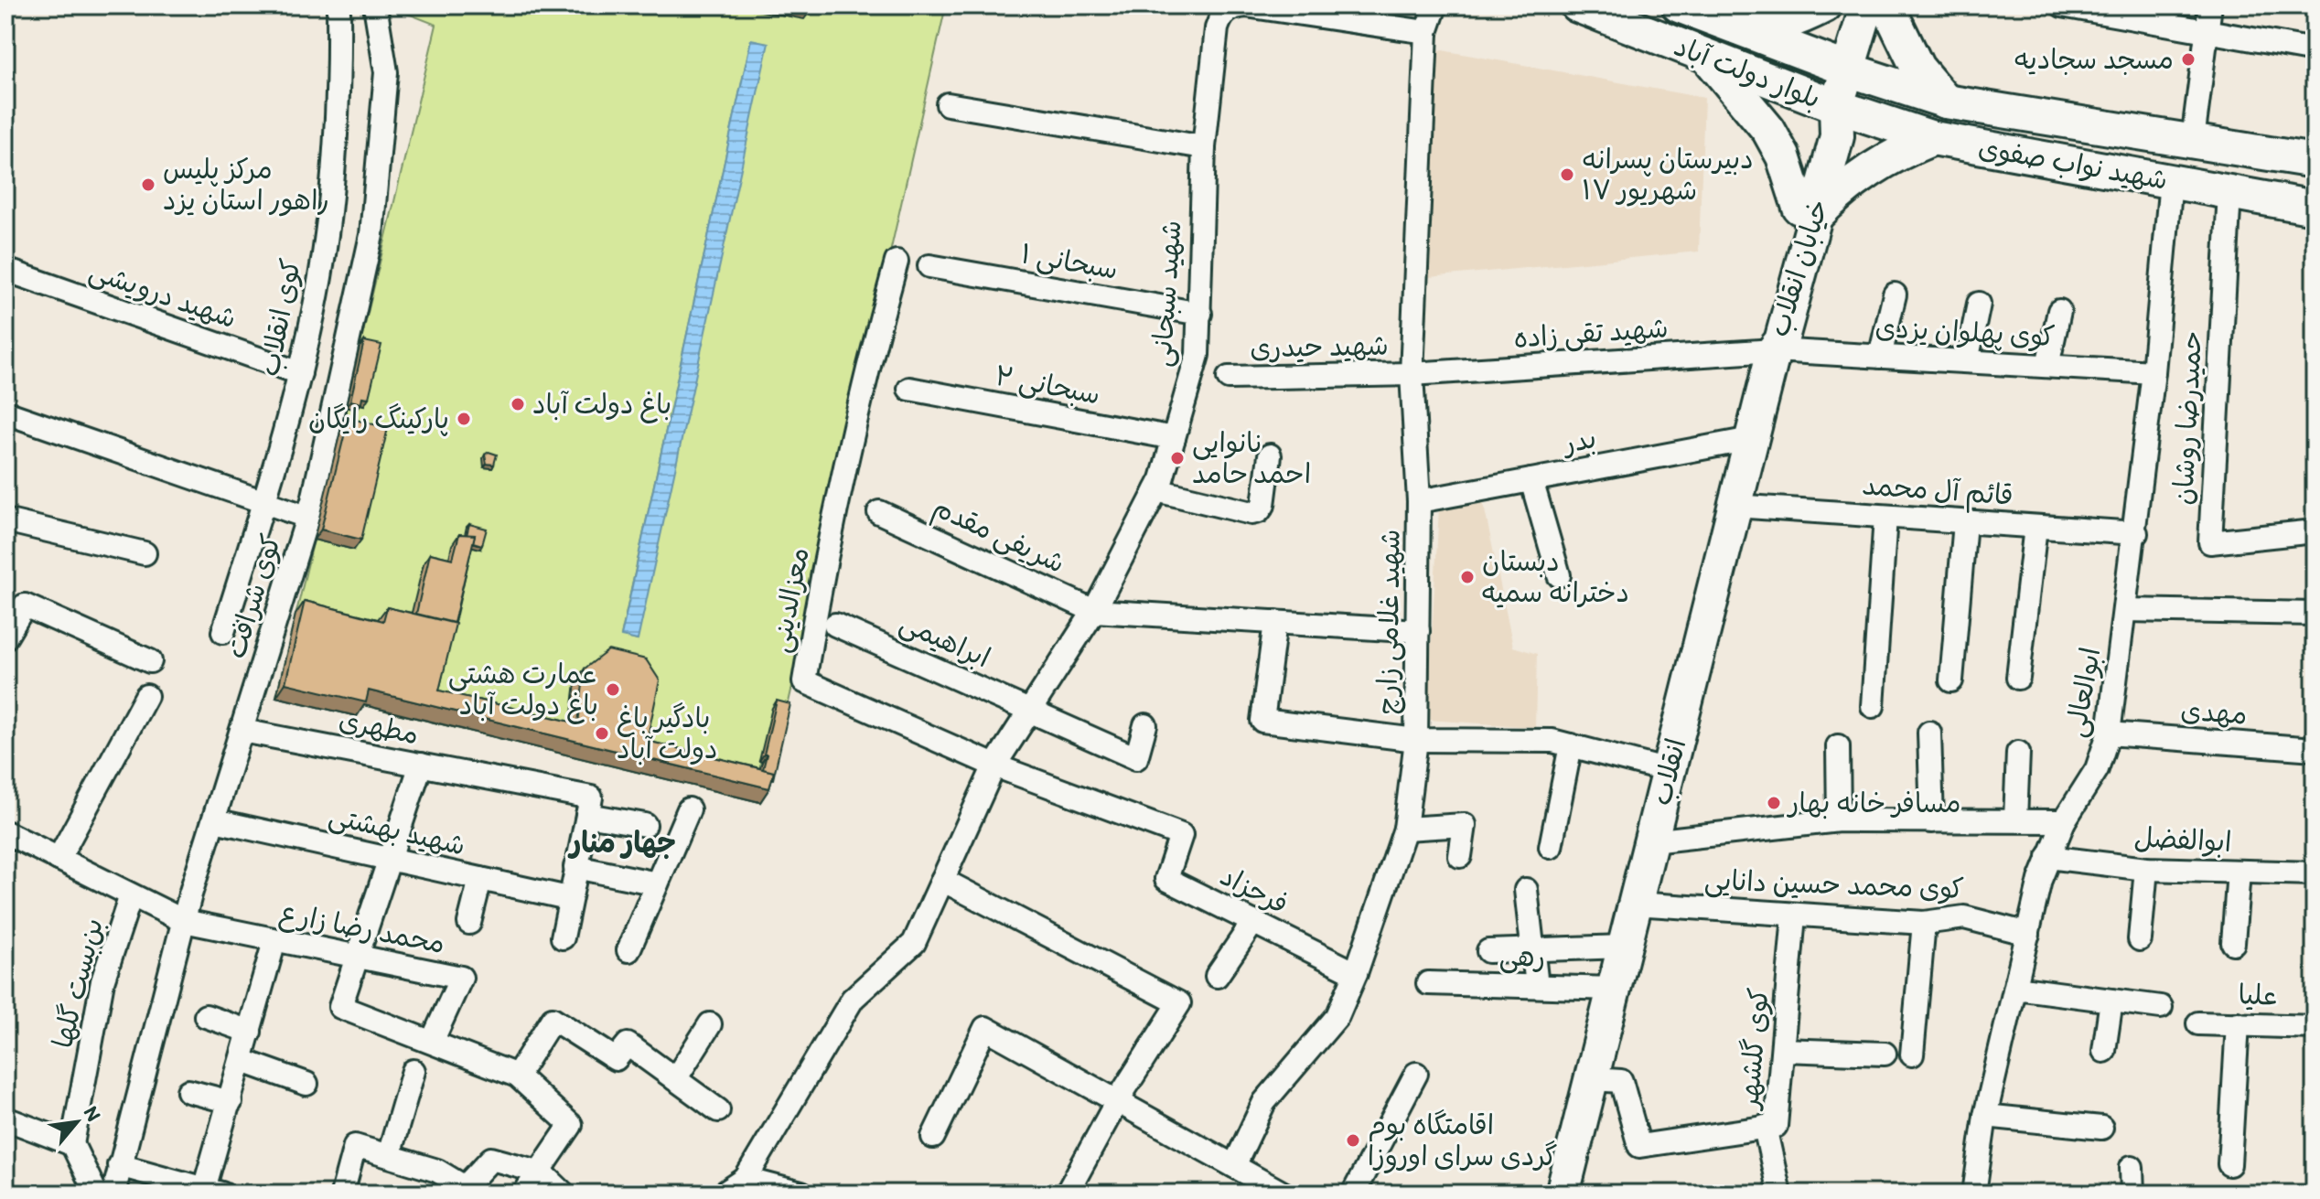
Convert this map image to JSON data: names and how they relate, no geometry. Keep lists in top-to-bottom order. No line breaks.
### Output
{"streets":{"main road":["بلوار دولت آباد","شهید نواب صفوی","خیابان انقلاب","انقلاب"],"street":["سبحانی ۱","شهید سبحانی","شهید درویشی","کوی انقلاب","کوی پهلوان یزدی","شهید تقی زاده","شهید حیدری","سبحانی ۲","حمیدرضا روشان","بدر","قائم آل محمد","شریفی مقدم","کوی شرافت","معزالدینی","شهید غلامی زارچ","ابراهیمی","ابوالعالی","مهدی","مطهری","شهید بهشتی","ابوالفضل","کوی محمد حسین دانایی","فرحزاد","محمد رضا زارع","رهی","بن‌بست گلها","علیا","کوی گلشهر"]},"crossings":[["بلوار دولت آباد","شهید نواب صفوی"],["بلوار دولت آباد","خیابان انقلاب"],["شهید نواب صفوی","خیابان انقلاب"],["شهید نواب صفوی","حمیدرضا روشان"],["شهید نواب صفوی","ابوالعالی"],["سبحانی ۱","شهید سبحانی"],["خیابان انقلاب","کوی پهلوان یزدی"],["خیابان انقلاب","شهید تقی زاده"],["خیابان انقلاب","انقلاب"],["شهید سبحانی","سبحانی ۲"],["شهید سبحانی","شریفی مقدم"],["شهید سبحانی","معزالدینی"],["شهید سبحانی","شهید غلامی زارچ"],["شهید سبحانی","ابراهیمی"],["شهید درویشی","کوی انقلاب"],["کوی پهلوان یزدی","شهید تقی زاده"],["کوی پهلوان یزدی","ابوالعالی"],["کوی پهلوان یزدی","انقلاب"],["شهید تقی زاده","شهید حیدری"],["شهید تقی زاده","شهید غلامی زارچ"],["شهید تقی زاده","انقلاب"],["شهید حیدری","شهید غلامی زارچ"],["بدر","شهید غلامی زارچ"],["بدر","انقلاب"],["قائم آل محمد","ابوالعالی"],["قائم آل محمد","انقلاب"],["کوی شرافت","مطهری"],["کوی شرافت","شهید بهشتی"],["کوی شرافت","محمد رضا زارع"],["معزالدینی","فرحزاد"],["شهید غلامی زارچ","فرحزاد"],["ابوالعالی","مهدی"],["ابوالعالی","ابوالفضل"],["ابوالعالی","کوی محمد حسین دانایی"],["انقلاب","کوی محمد حسین دانایی"],["انقلاب","رهی"],["انقلاب","کوی گلشهر"],["کوی محمد حسین دانایی","کوی گلشهر"],["محمد رضا زارع","بن‌بست گلها"]],"districts":["جهار منار"],"places":["مسجد سجادیه","دبیرستان پسرانه ۱۷ شهریور","مرکز پلیس راهور استان یزد","باغ دولت آباد","پارکینگ رایگان","نانوایی احمد حامد","دبستان دخترانه سمیه","عمارت هشتی باغ دولت آباد","بادگیر باغ دولت آباد","مسافر خانه بهار","اقامتگاه بوم گردی سرای اوروزا"],"north":"top right"}
